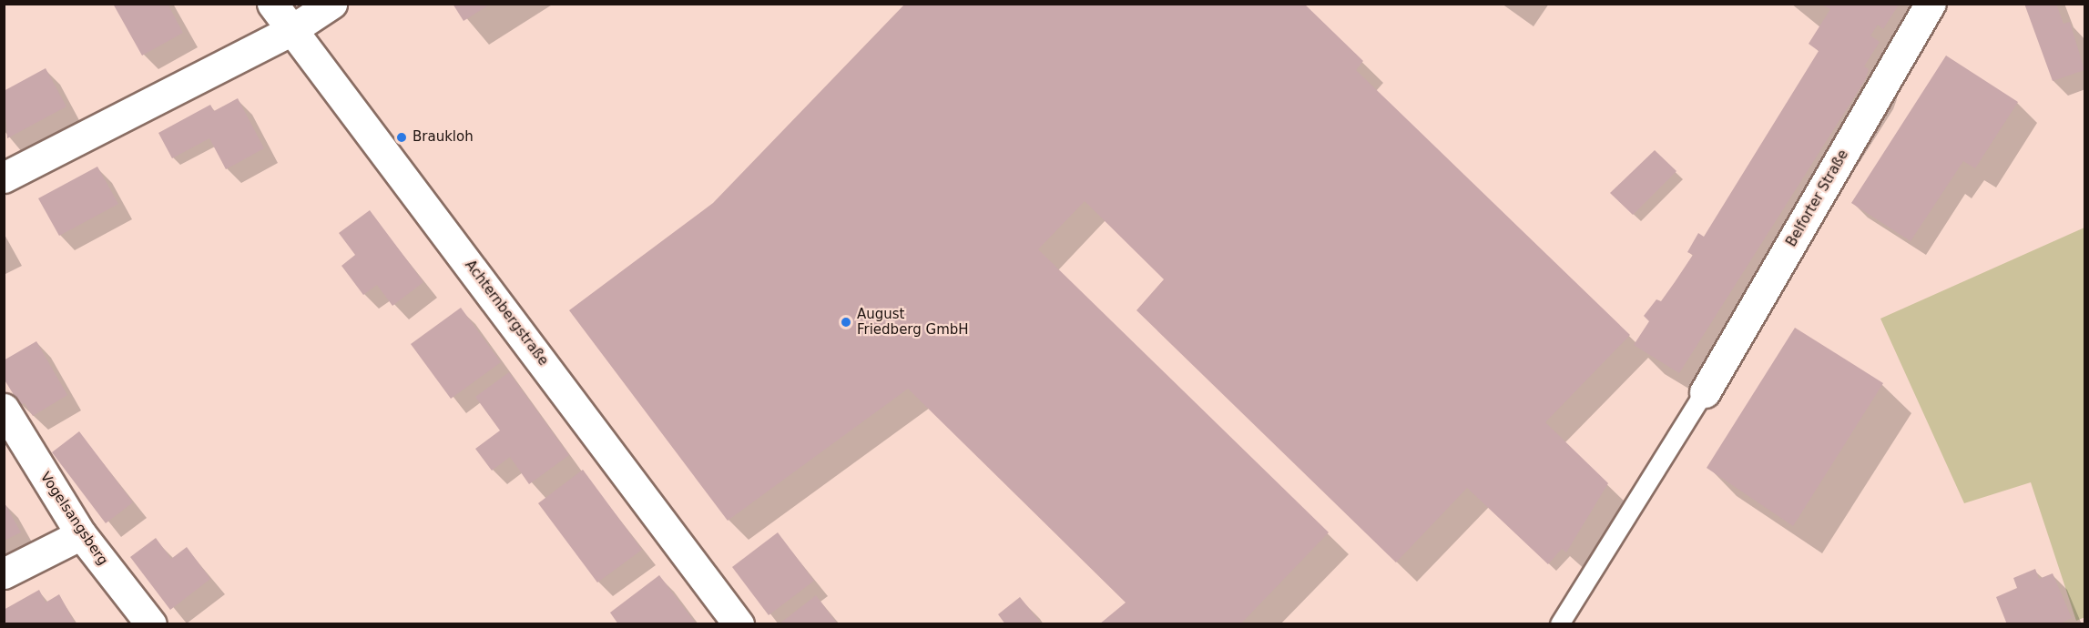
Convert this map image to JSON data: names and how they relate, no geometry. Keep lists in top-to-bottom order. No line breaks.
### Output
{"streets":{"street":["Belforter Straße","Achternbergstraße","Vogelsangsberg"]},"places":["Braukloh","August Friedberg GmbH"]}
